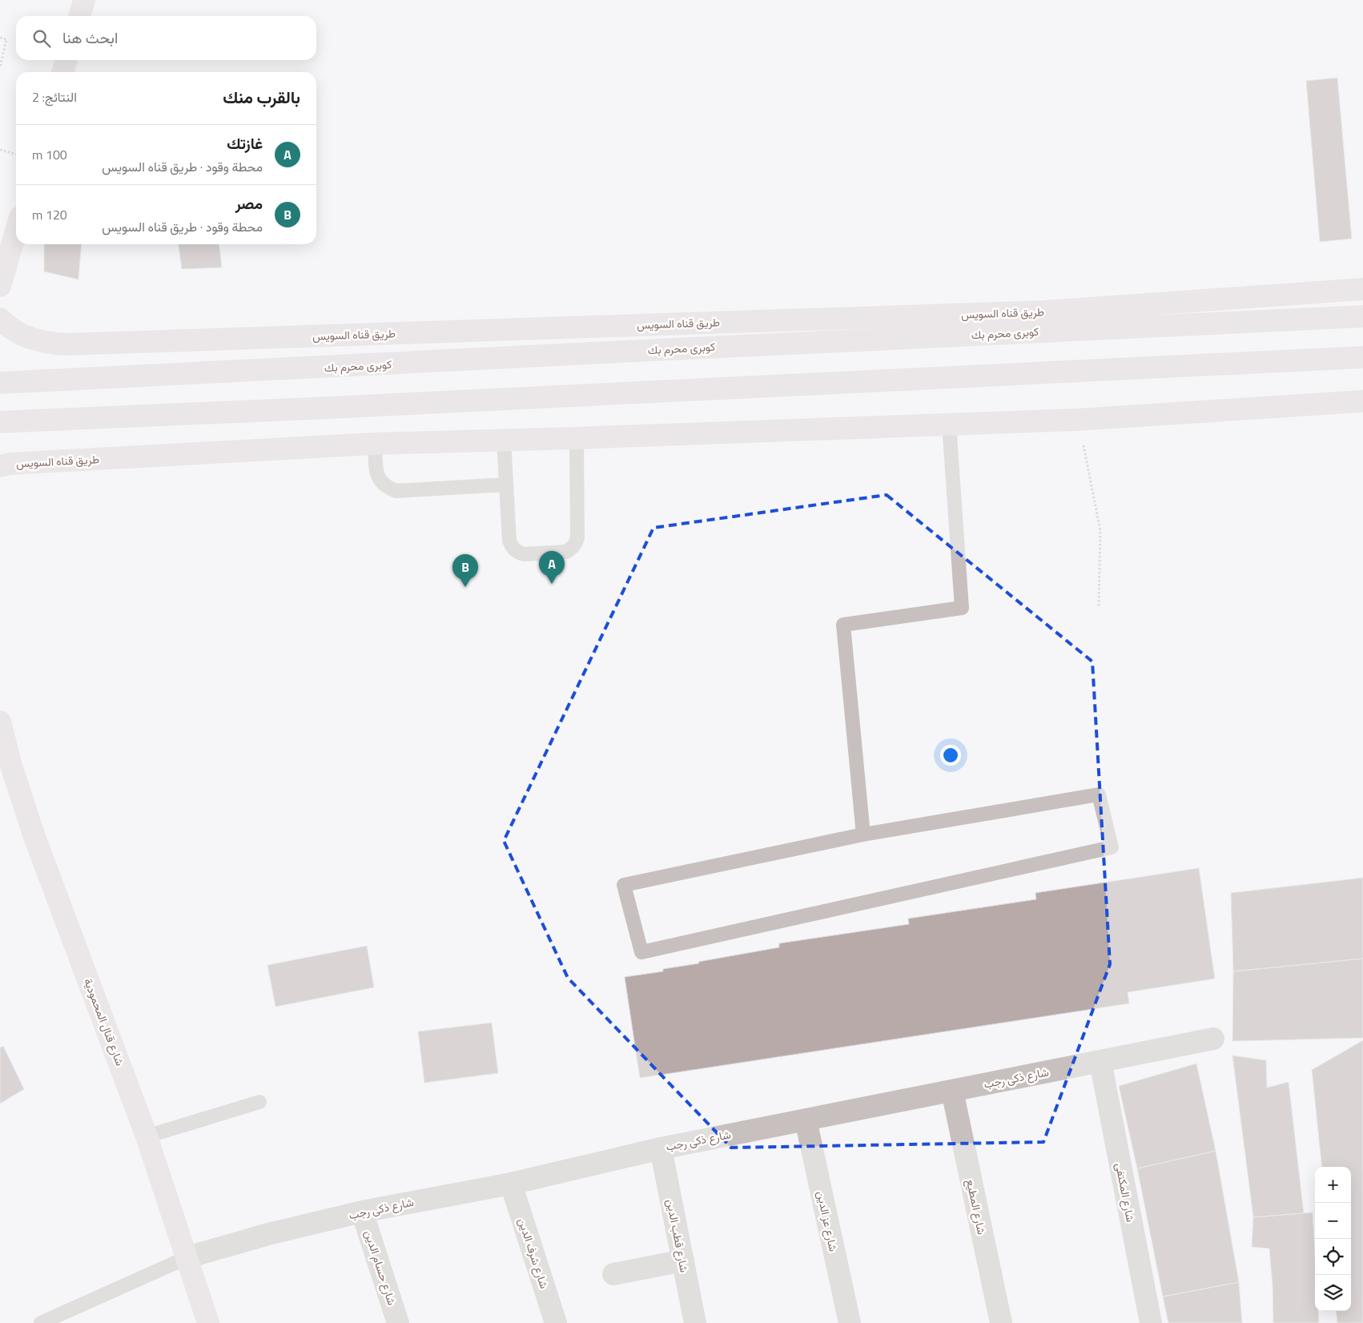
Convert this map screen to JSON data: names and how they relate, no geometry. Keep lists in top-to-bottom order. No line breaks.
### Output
{"streets":{"main road":["طريق قناه السويس","كوبرى محرم بك","شارع قنال المحمودية"],"street":["شارع ذكى رجب","شارع المكتفى","شارع المطيع","شارع عز الدين","شارع قطب الدين","شارع شرف الدين","شارع حسام الدين"]},"crossings":[["شارع قنال المحمودية","شارع ذكى رجب"],["شارع ذكى رجب","شارع المكتفى"],["شارع ذكى رجب","شارع المطيع"],["شارع ذكى رجب","شارع عز الدين"],["شارع ذكى رجب","شارع قطب الدين"],["شارع ذكى رجب","شارع شرف الدين"],["شارع ذكى رجب","شارع حسام الدين"]],"page":{"search":"ابحث هنا","heading":["بالقرب منك","النتائج: 2"],"list":[{"mark":"A","name":"غازتك","note":"محطة وقود · طريق قناه السويس","value":"100 m"},{"mark":"B","name":"مصر","note":"محطة وقود · طريق قناه السويس","value":"120 m"}],"pins":["A","B"],"map_buttons":["+","−"]}}
